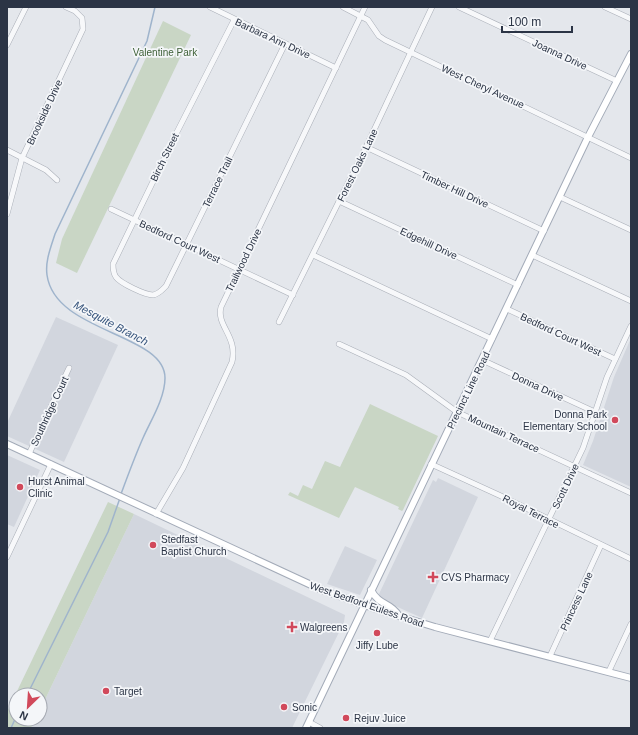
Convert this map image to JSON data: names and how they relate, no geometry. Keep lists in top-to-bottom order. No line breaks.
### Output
{"streets":{"main road":["Precinct Line Road","West Bedford Euless Road"],"street":["Barbara Ann Drive","Joanna Drive","West Cheryl Avenue","Brookside Drive","Birch Street","Forest Oaks Lane","Terrace Trail","Timber Hill Drive","Bedford Court West","Edgehill Drive","Trailwood Drive","Donna Drive","Southridge Court","Mountain Terrace","Scott Drive","Royal Terrace","Princess Lane"]},"crossings":[["Barbara Ann Drive","Birch Street"],["Barbara Ann Drive","Terrace Trail"],["Barbara Ann Drive","Trailwood Drive"],["Joanna Drive","Precinct Line Road"],["West Cheryl Avenue","Forest Oaks Lane"],["West Cheryl Avenue","Trailwood Drive"],["West Cheryl Avenue","Precinct Line Road"],["Birch Street","Terrace Trail"],["Birch Street","Bedford Court West"],["Forest Oaks Lane","Timber Hill Drive"],["Forest Oaks Lane","Bedford Court West"],["Forest Oaks Lane","Edgehill Drive"],["Terrace Trail","Bedford Court West"],["Timber Hill Drive","Precinct Line Road"],["Bedford Court West","Trailwood Drive"],["Bedford Court West","Precinct Line Road"],["Bedford Court West","Scott Drive"],["Edgehill Drive","Precinct Line Road"],["Trailwood Drive","West Bedford Euless Road"],["Donna Drive","Precinct Line Road"],["Donna Drive","Scott Drive"],["Precinct Line Road","Mountain Terrace"],["Precinct Line Road","Royal Terrace"],["Precinct Line Road","West Bedford Euless Road"],["Southridge Court","West Bedford Euless Road"],["Mountain Terrace","Scott Drive"],["Scott Drive","Royal Terrace"],["Scott Drive","West Bedford Euless Road"],["Royal Terrace","Princess Lane"],["Princess Lane","West Bedford Euless Road"]],"water":["Mesquite Branch"],"parks":["Valentine Park"],"places":{"other":["Donna Park Elementary School","Hurst Animal Clinic","Stedfast Baptist Church","Jiffy Lube","Target","Sonic","Rejuv Juice"],"health":["CVS Pharmacy","Walgreens"]},"scale_bar":"100 m","north":"bottom left"}
